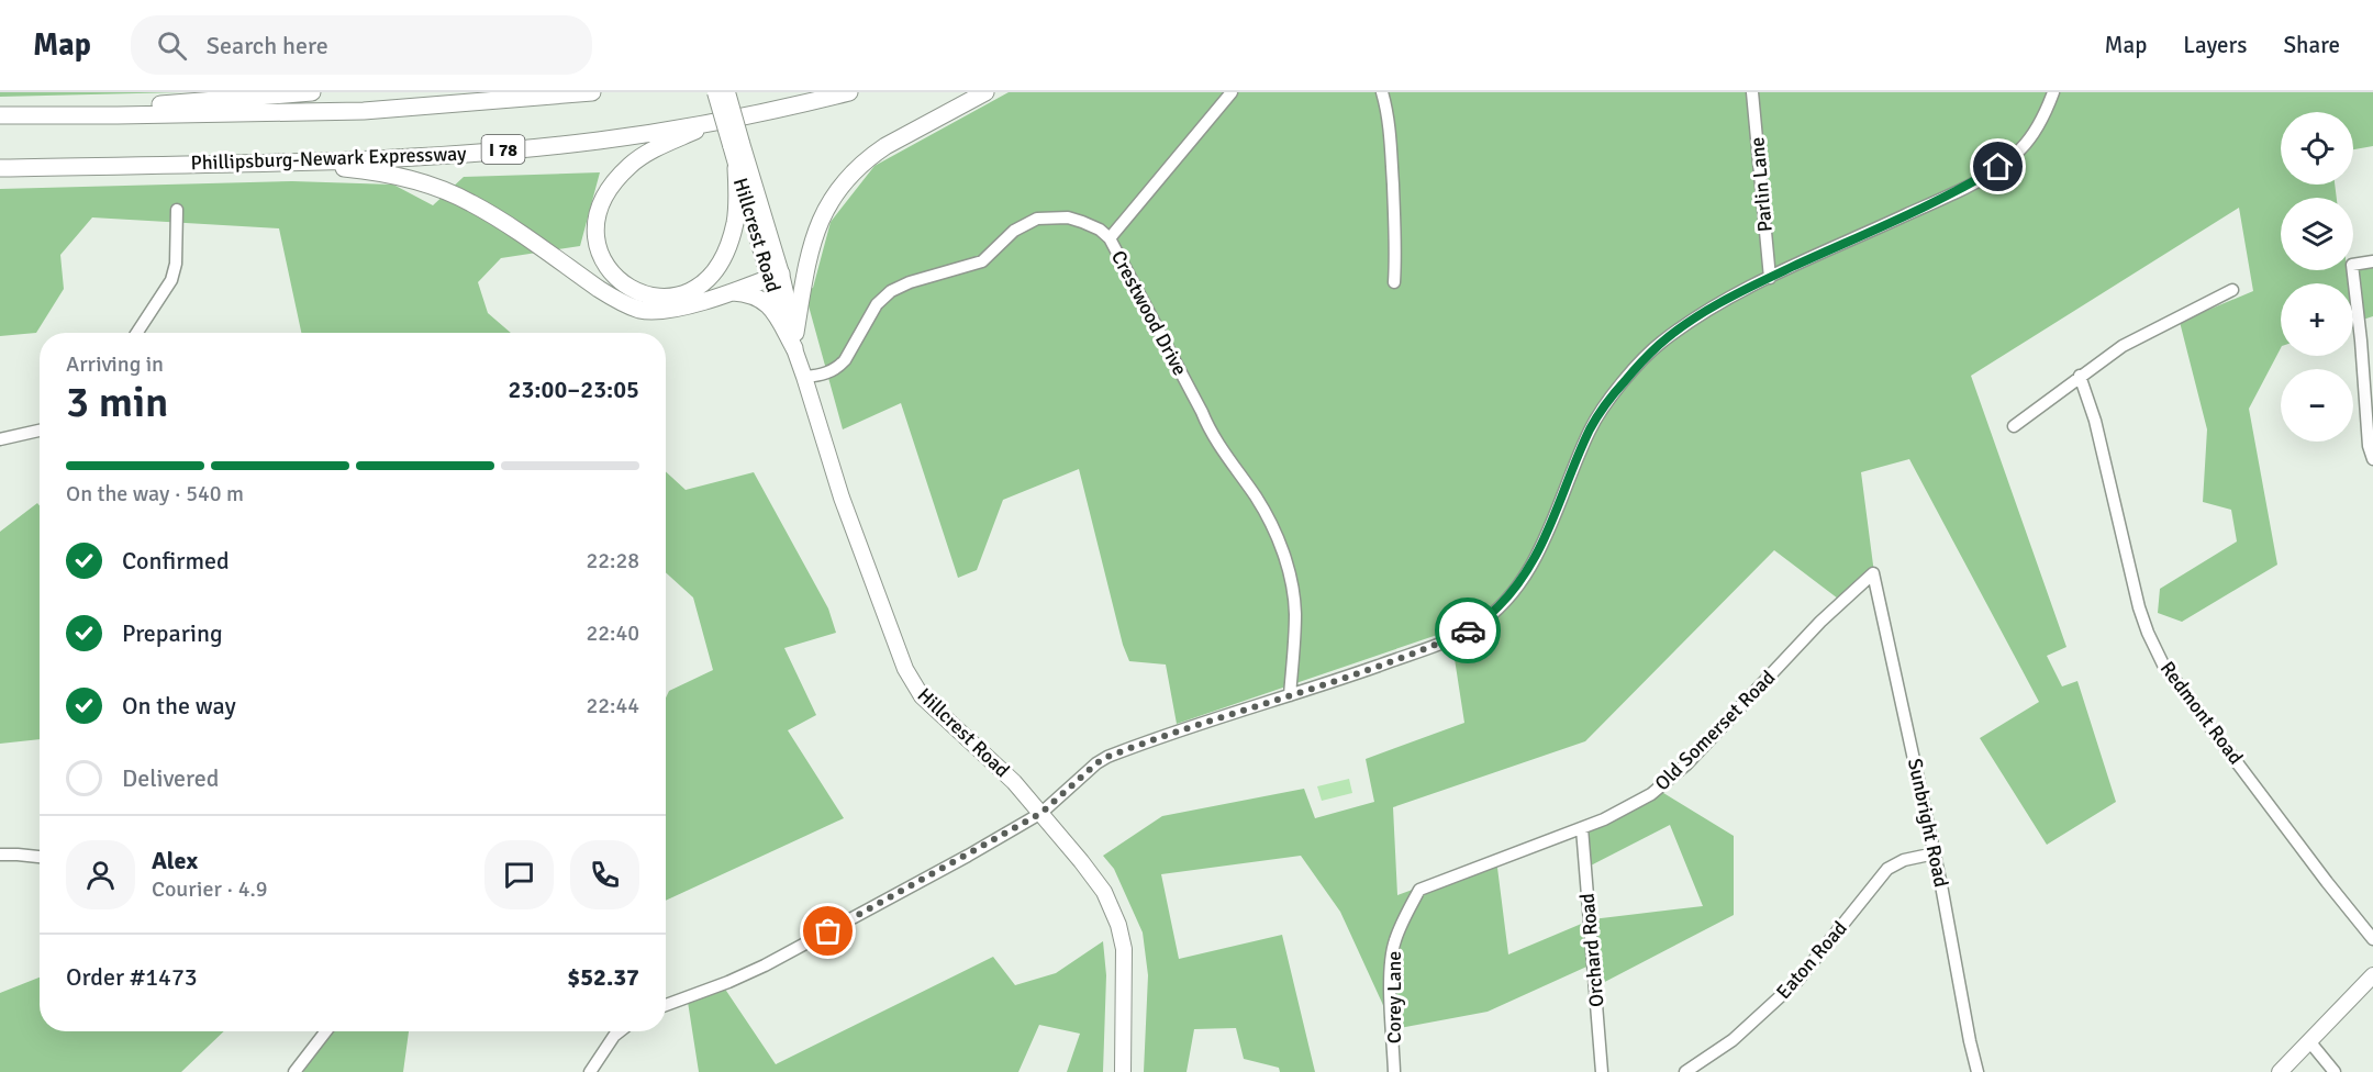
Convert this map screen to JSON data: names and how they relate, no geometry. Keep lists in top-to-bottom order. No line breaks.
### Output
{"streets":{"highway":["I 78","Phillipsburg-Newark Expressway"],"main road":["Hillcrest Road"],"street":["Parlin Lane","Crestwood Drive","Redmont Road","Old Somerset Road","Sunbright Road","Orchard Road","Eaton Road","Corey Lane"]},"crossings":[["Hillcrest Road","Crestwood Drive"],["Old Somerset Road","Sunbright Road"],["Old Somerset Road","Orchard Road"],["Old Somerset Road","Corey Lane"],["Sunbright Road","Eaton Road"]],"page":{"header":"Map","search":"Search here","nav":["Map","Layers","Share"],"map_buttons":["+","−"],"heading":["3 min","Arriving in","23:00–23:05"],"panel":["Alex","Courier · 4.9","Order #1473","$52.37"],"bar":"On the way · 540 m","list":[["Confirmed","22:28"],["Preparing","22:40"],["On the way","22:44"],"Delivered"]}}
